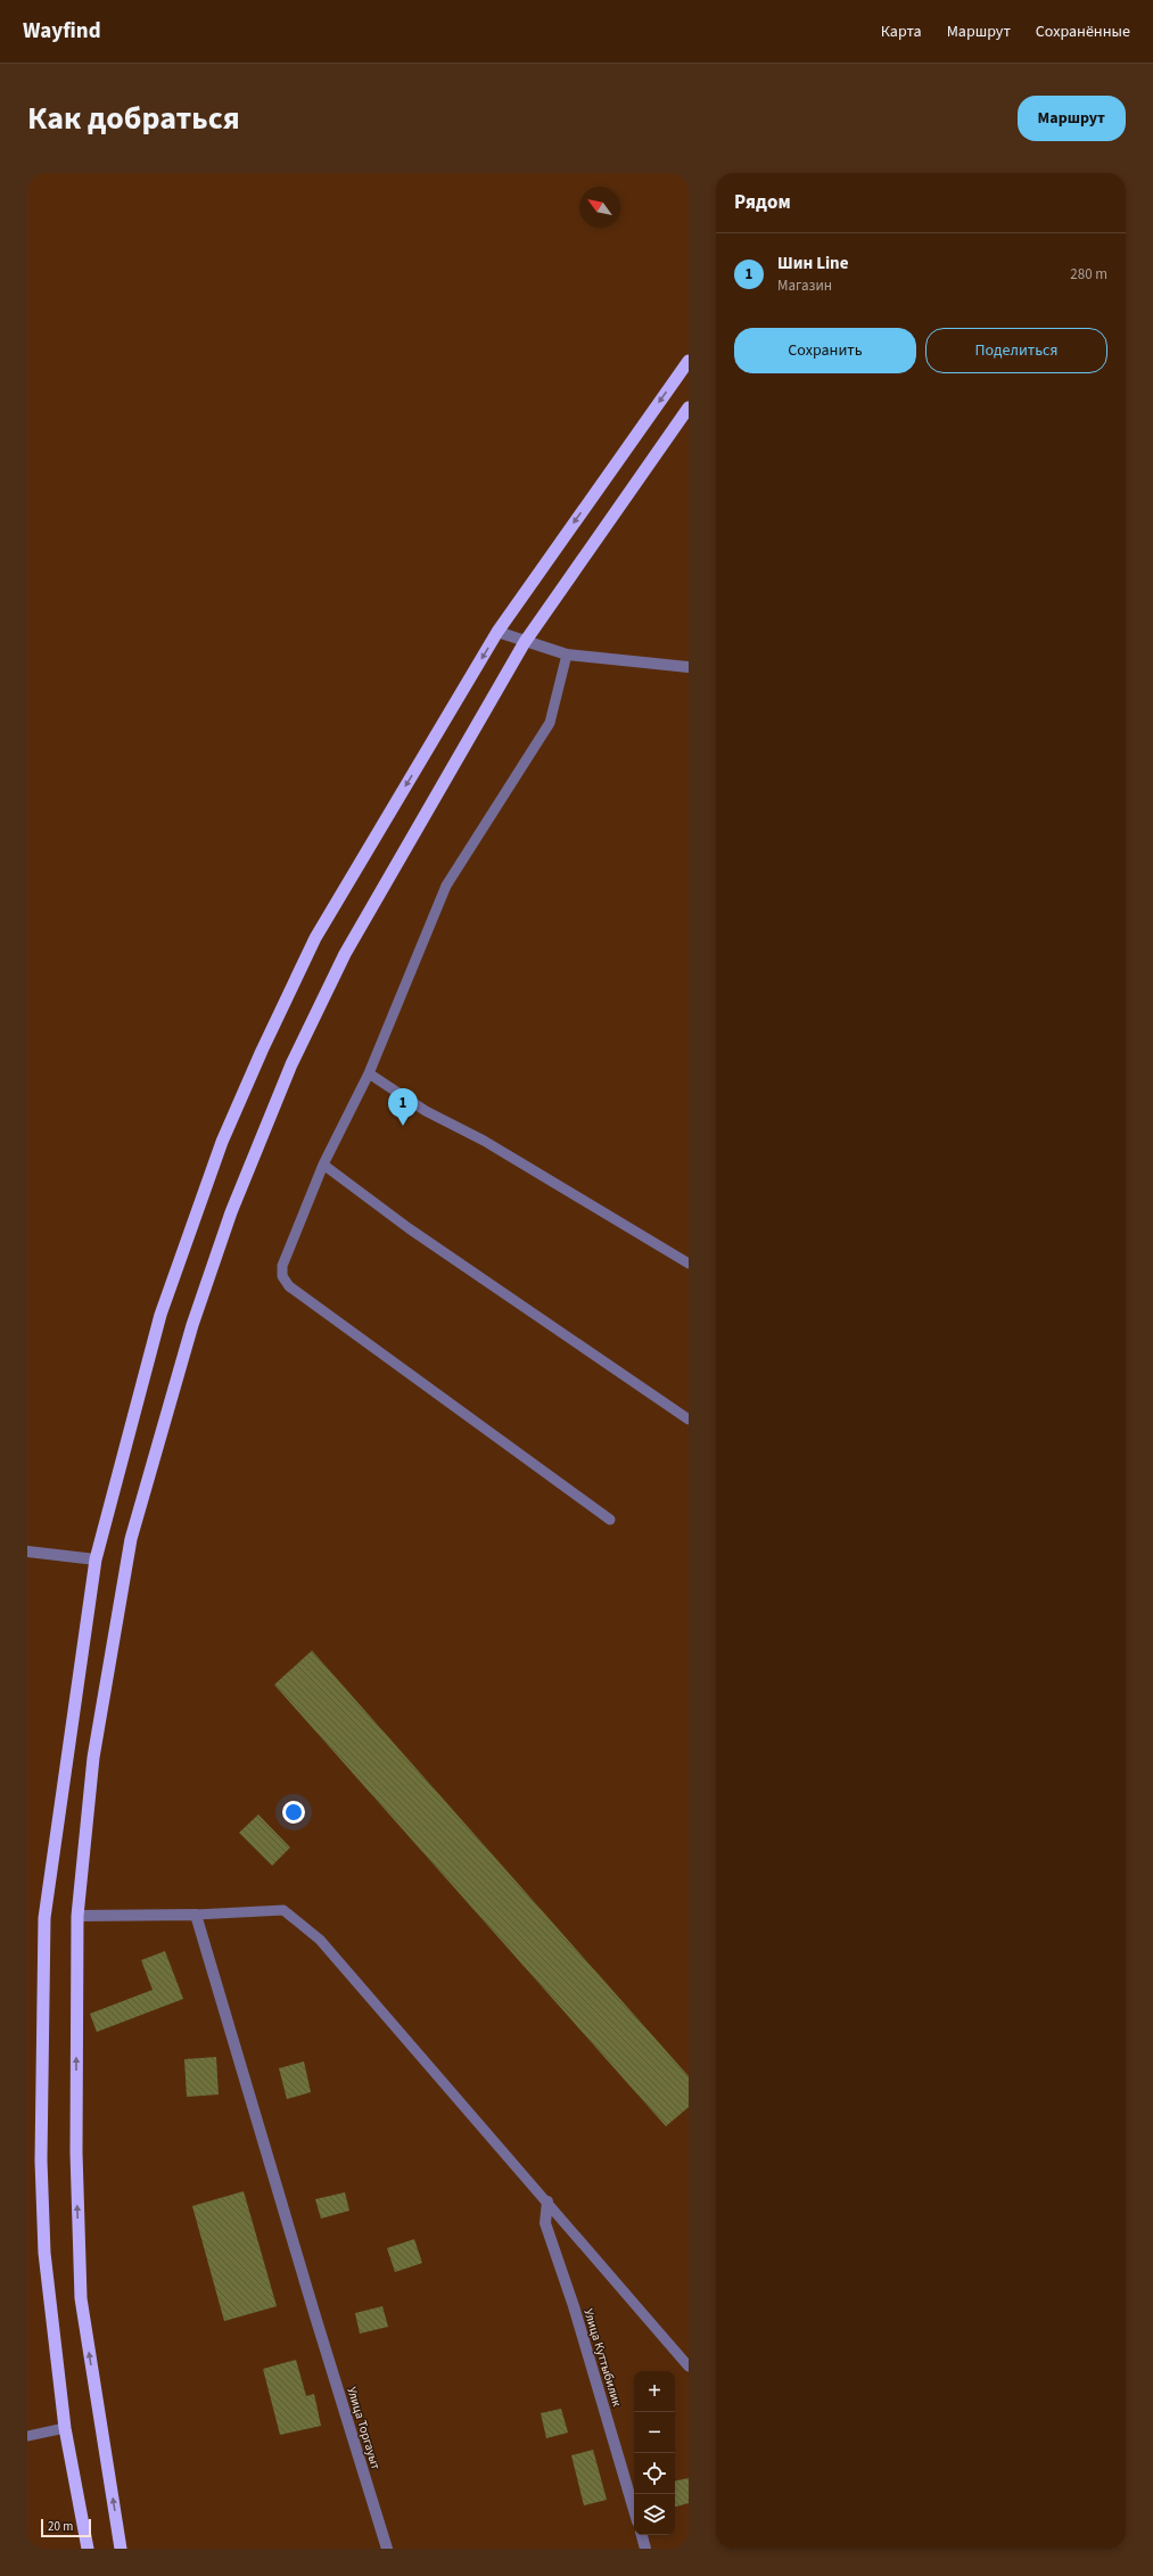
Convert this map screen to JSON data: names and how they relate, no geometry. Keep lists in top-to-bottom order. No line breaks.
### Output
{"streets":{"street":["Улица Куттыбилик","Улица Торгауыт"]},"scale_bar":"20 m","north":"top left","page":{"header":"Wayfind","nav":["Карта","Маршрут","Сохранённые"],"title":"Как добраться","buttons":["Маршрут",["Сохранить","Поделиться"]],"heading":"Рядом","list":[{"mark":"1","name":"Шин Line","note":"Магазин","value":"280 m"}],"pins":"1","map_buttons":["+","−"],"scale":"20 m"}}
